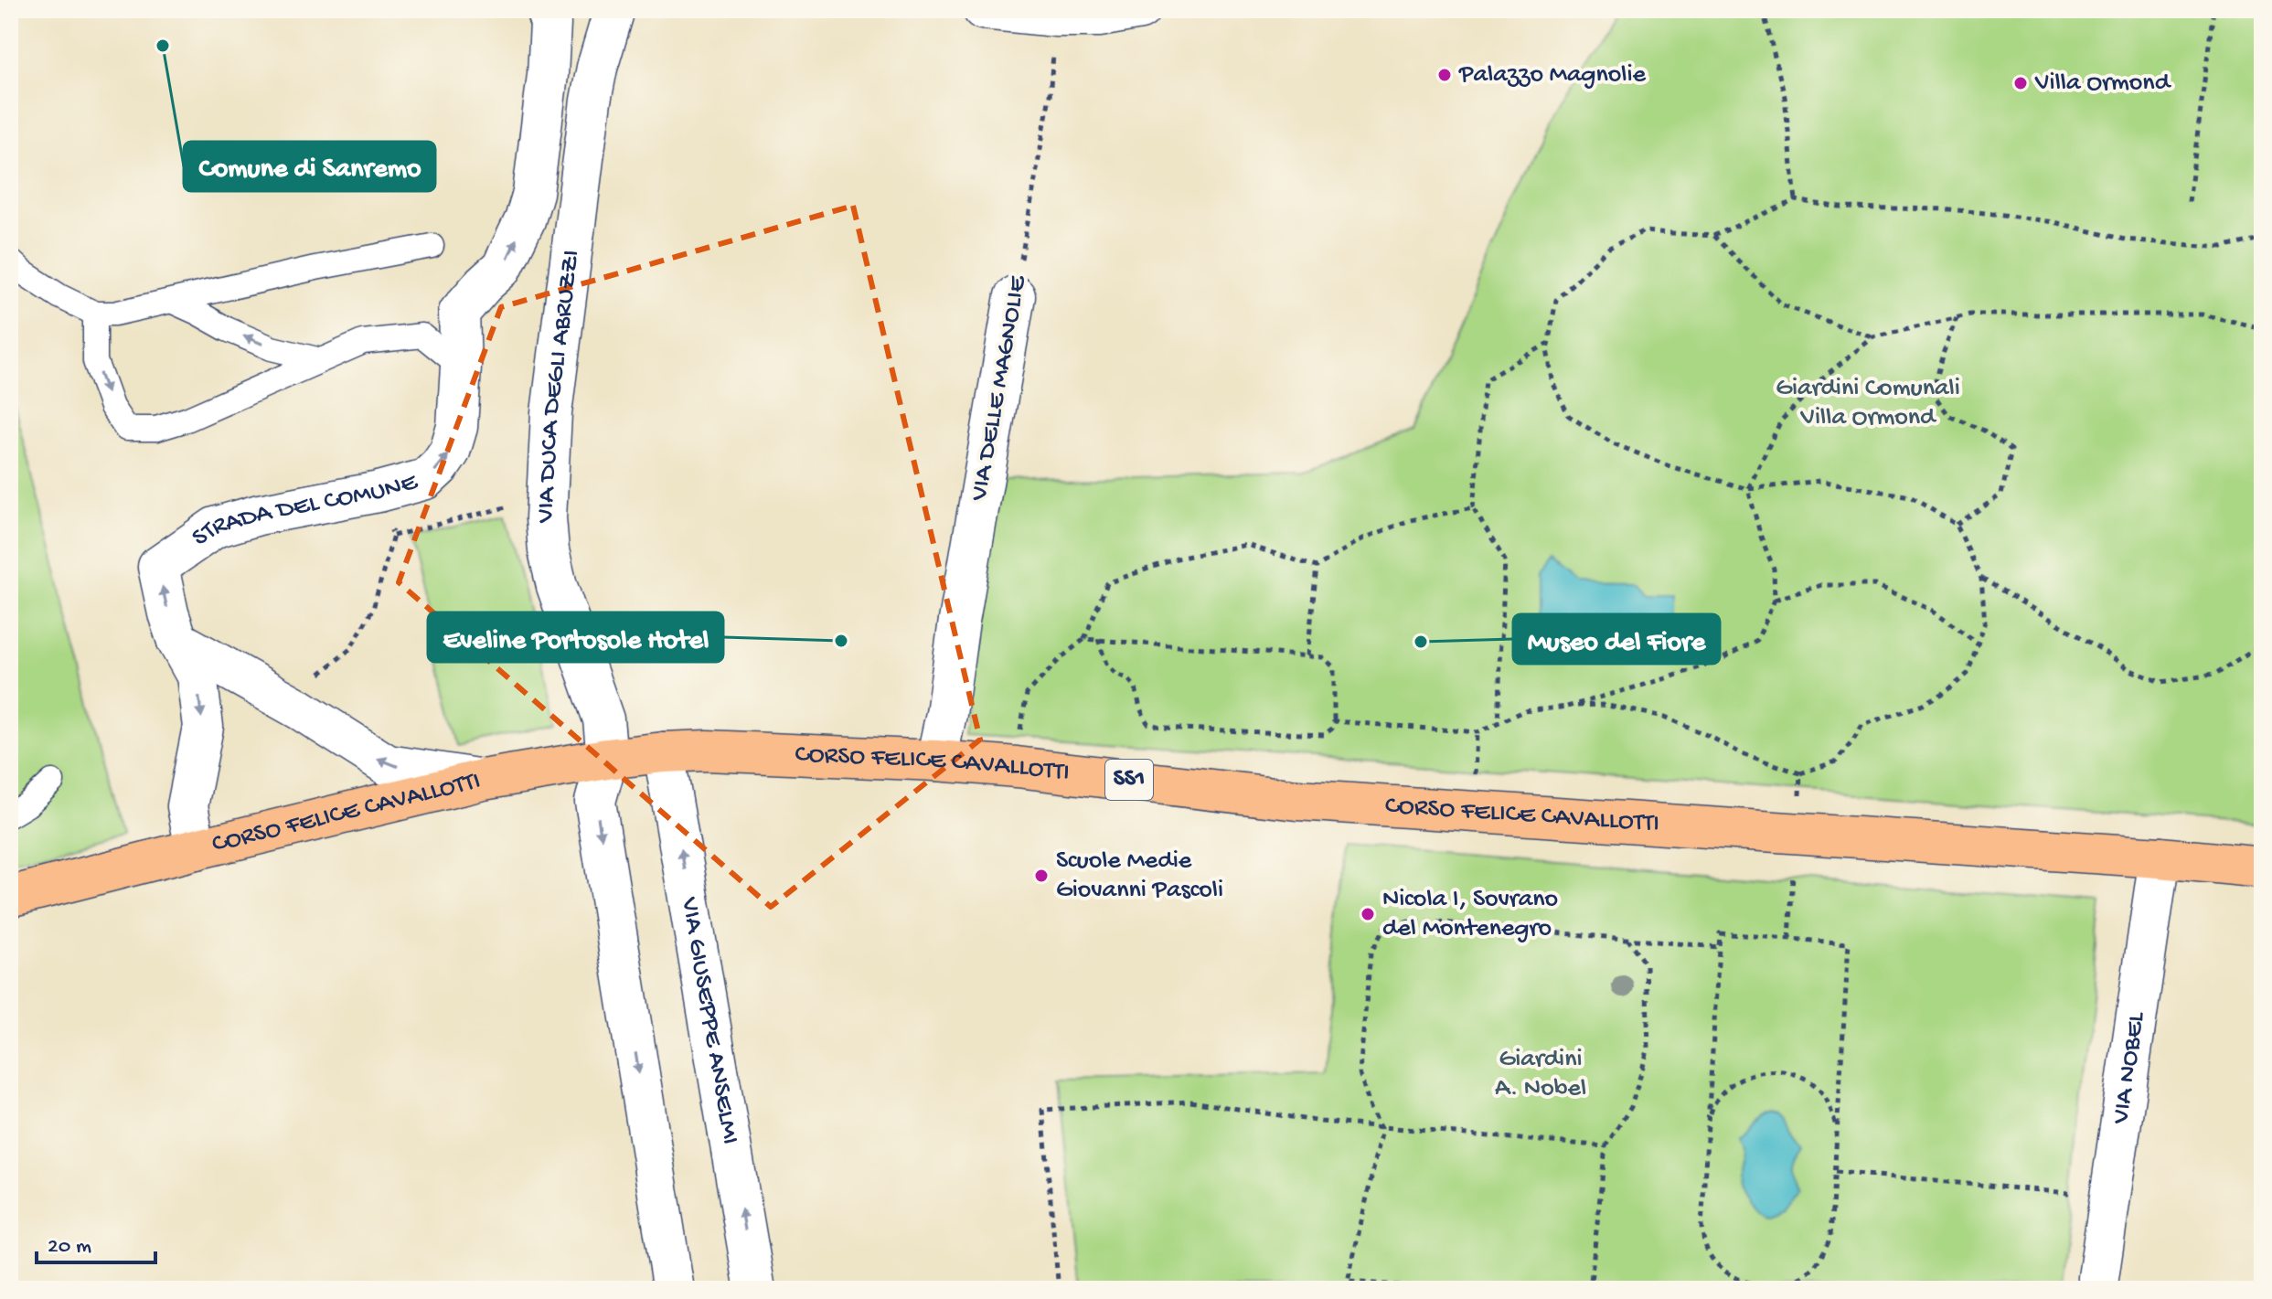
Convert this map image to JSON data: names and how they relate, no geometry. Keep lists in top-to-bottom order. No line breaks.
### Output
{"streets":{"main road":["CORSO FELICE CAVALLOTTI","SS1"],"street":["VIA DUCA DEGLI ABRUZZI","VIA DELLE MAGNOLIE","STRADA DEL COMUNE","VIA GIUSEPPE ANSELMI","VIA NOBEL"]},"crossings":[["VIA DUCA DEGLI ABRUZZI","CORSO FELICE CAVALLOTTI"],["VIA DELLE MAGNOLIE","CORSO FELICE CAVALLOTTI"],["STRADA DEL COMUNE","CORSO FELICE CAVALLOTTI"],["CORSO FELICE CAVALLOTTI","VIA GIUSEPPE ANSELMI"],["CORSO FELICE CAVALLOTTI","VIA NOBEL"]],"parks":["Giardini Comunali Villa Ormond","Giardini A. Nobel"],"places":["Comune di Sanremo","Palazzo Magnolie","Villa Ormond","Eveline Portosole Hotel","Museo del Fiore","Scuole Medie Giovanni Pascoli","Nicola I, Sovrano del Montenegro"],"scale_bar":"20 m"}
